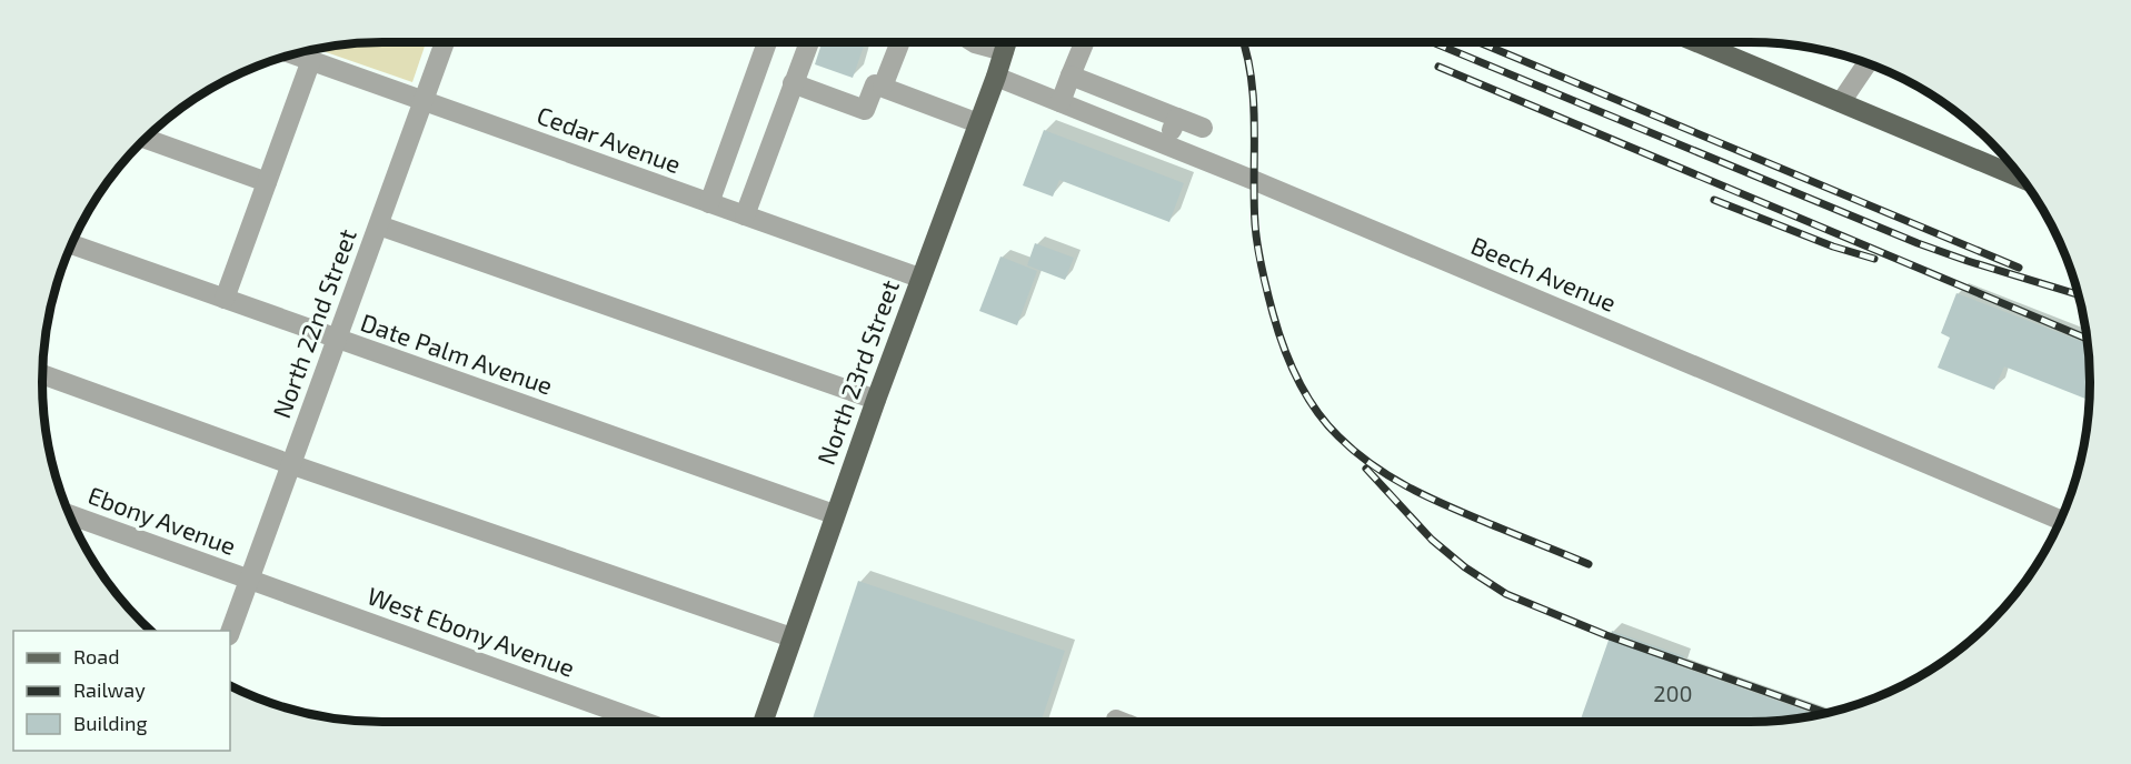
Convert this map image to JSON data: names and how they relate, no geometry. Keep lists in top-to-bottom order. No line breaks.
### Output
{"streets":{"main road":["North 23rd Street"],"street":["Cedar Avenue","Beech Avenue","North 22nd Street","Date Palm Avenue","Ebony Avenue","West Ebony Avenue"]},"crossings":[["Cedar Avenue","North 22nd Street"],["Cedar Avenue","North 23rd Street"],["Beech Avenue","North 23rd Street"],["North 22nd Street","Date Palm Avenue"],["North 22nd Street","Ebony Avenue"],["North 22nd Street","West Ebony Avenue"],["Date Palm Avenue","North 23rd Street"],["Ebony Avenue","West Ebony Avenue"]],"house_numbers":["200"],"legend":["Road","Railway","Building"]}
